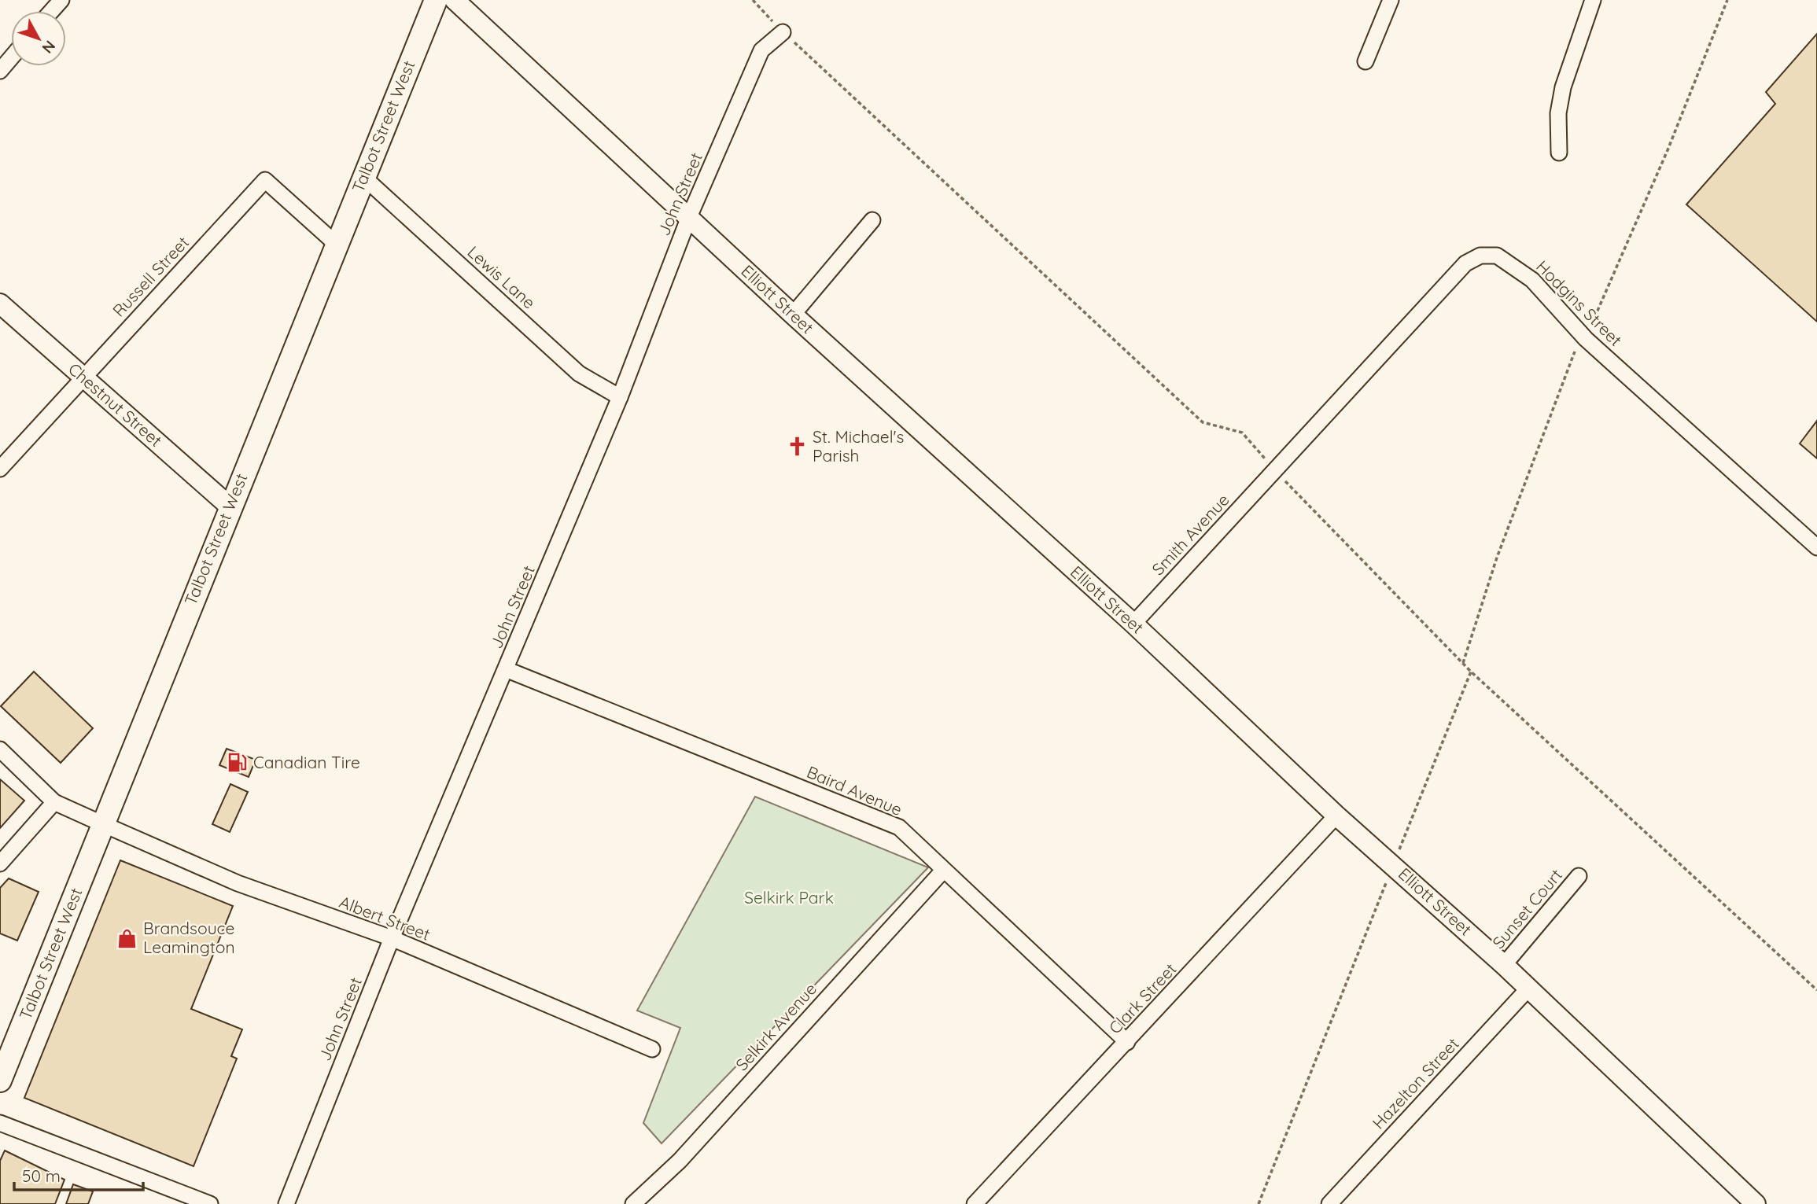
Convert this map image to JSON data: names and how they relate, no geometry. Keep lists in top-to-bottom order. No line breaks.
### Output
{"streets":{"main road":["Talbot Street West"],"street":["John Street","Russell Street","Lewis Lane","Elliott Street","Hodgins Street","Chestnut Street","Smith Avenue","Baird Avenue","Sunset Court","Albert Street","Clark Street","Selkirk Avenue","Hazelton Street"]},"crossings":[["Talbot Street West","Russell Street"],["Talbot Street West","Lewis Lane"],["Talbot Street West","Chestnut Street"],["Talbot Street West","Albert Street"],["John Street","Lewis Lane"],["John Street","Elliott Street"],["John Street","Baird Avenue"],["John Street","Albert Street"],["Russell Street","Chestnut Street"],["Elliott Street","Smith Avenue"],["Elliott Street","Sunset Court"],["Elliott Street","Clark Street"],["Elliott Street","Hazelton Street"],["Hodgins Street","Smith Avenue"],["Baird Avenue","Clark Street"],["Baird Avenue","Selkirk Avenue"]],"parks":["Selkirk Park"],"places":{"church":["St. Michael's Parish"],"fuel station":["Canadian Tire"],"shop":["Brandsouce Leamington"]},"scale_bar":"50 m","north":"bottom right"}
